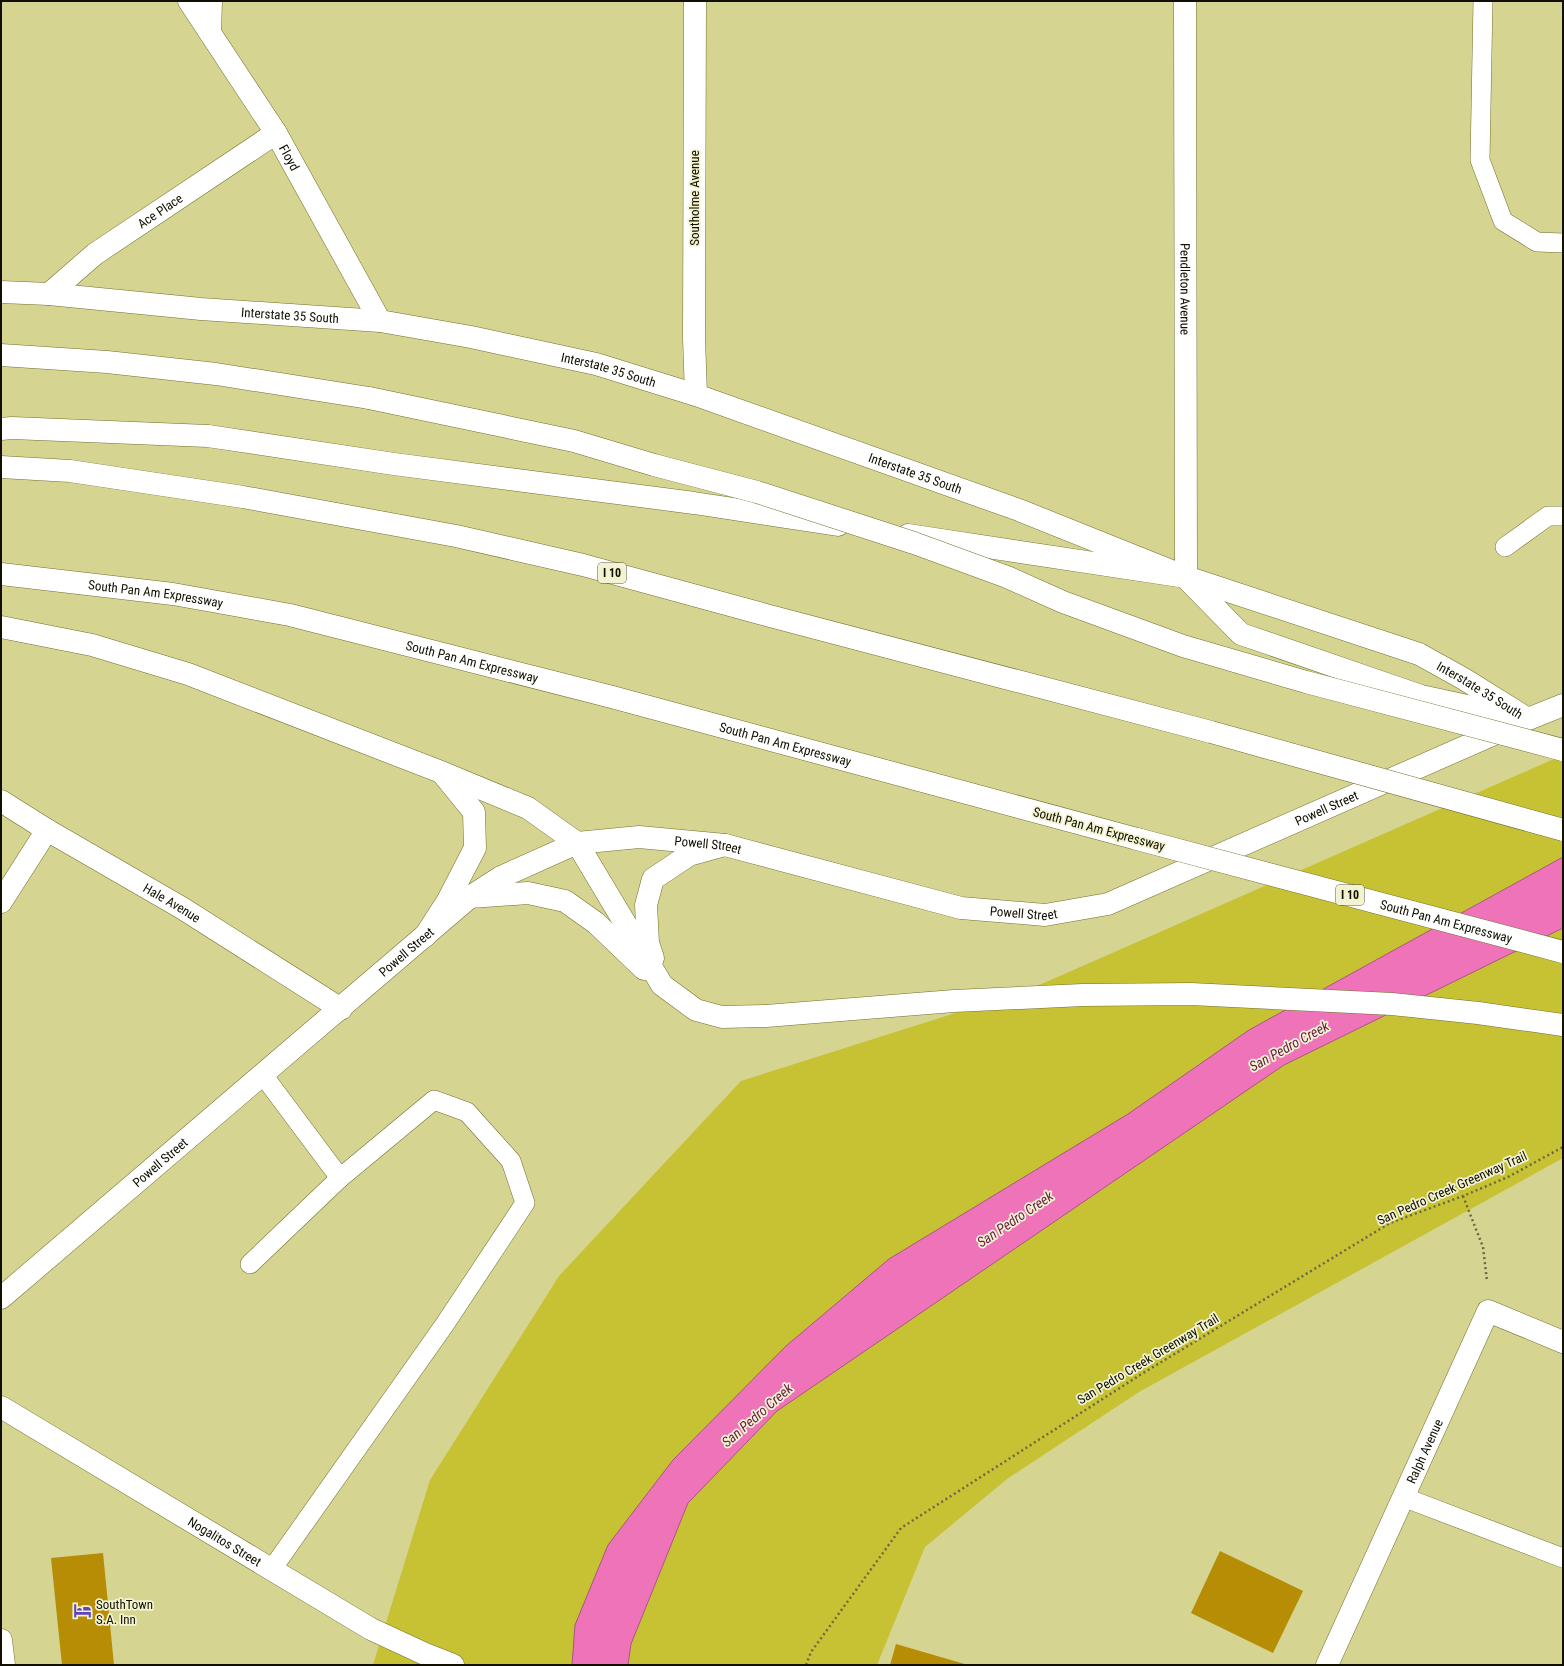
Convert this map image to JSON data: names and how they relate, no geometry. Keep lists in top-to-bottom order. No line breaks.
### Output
{"streets":{"main road":["Floyd","Southolme Avenue","Ace Place","Pendleton Avenue","Interstate 35 South","I 10","South Pan Am Expressway","Powell Street","Hale Avenue","Ralph Avenue","Nogalitos Street"],"path":["San Pedro Creek Greenway Trail"]},"crossings":[["Floyd","Ace Place"],["Floyd","Interstate 35 South"],["Southolme Avenue","Interstate 35 South"],["Ace Place","Interstate 35 South"],["Pendleton Avenue","Interstate 35 South"],["Interstate 35 South","Powell Street"],["Powell Street","Hale Avenue"]],"water":["San Pedro Creek"],"places":{"hotel":["SouthTown S.A. Inn"]}}
